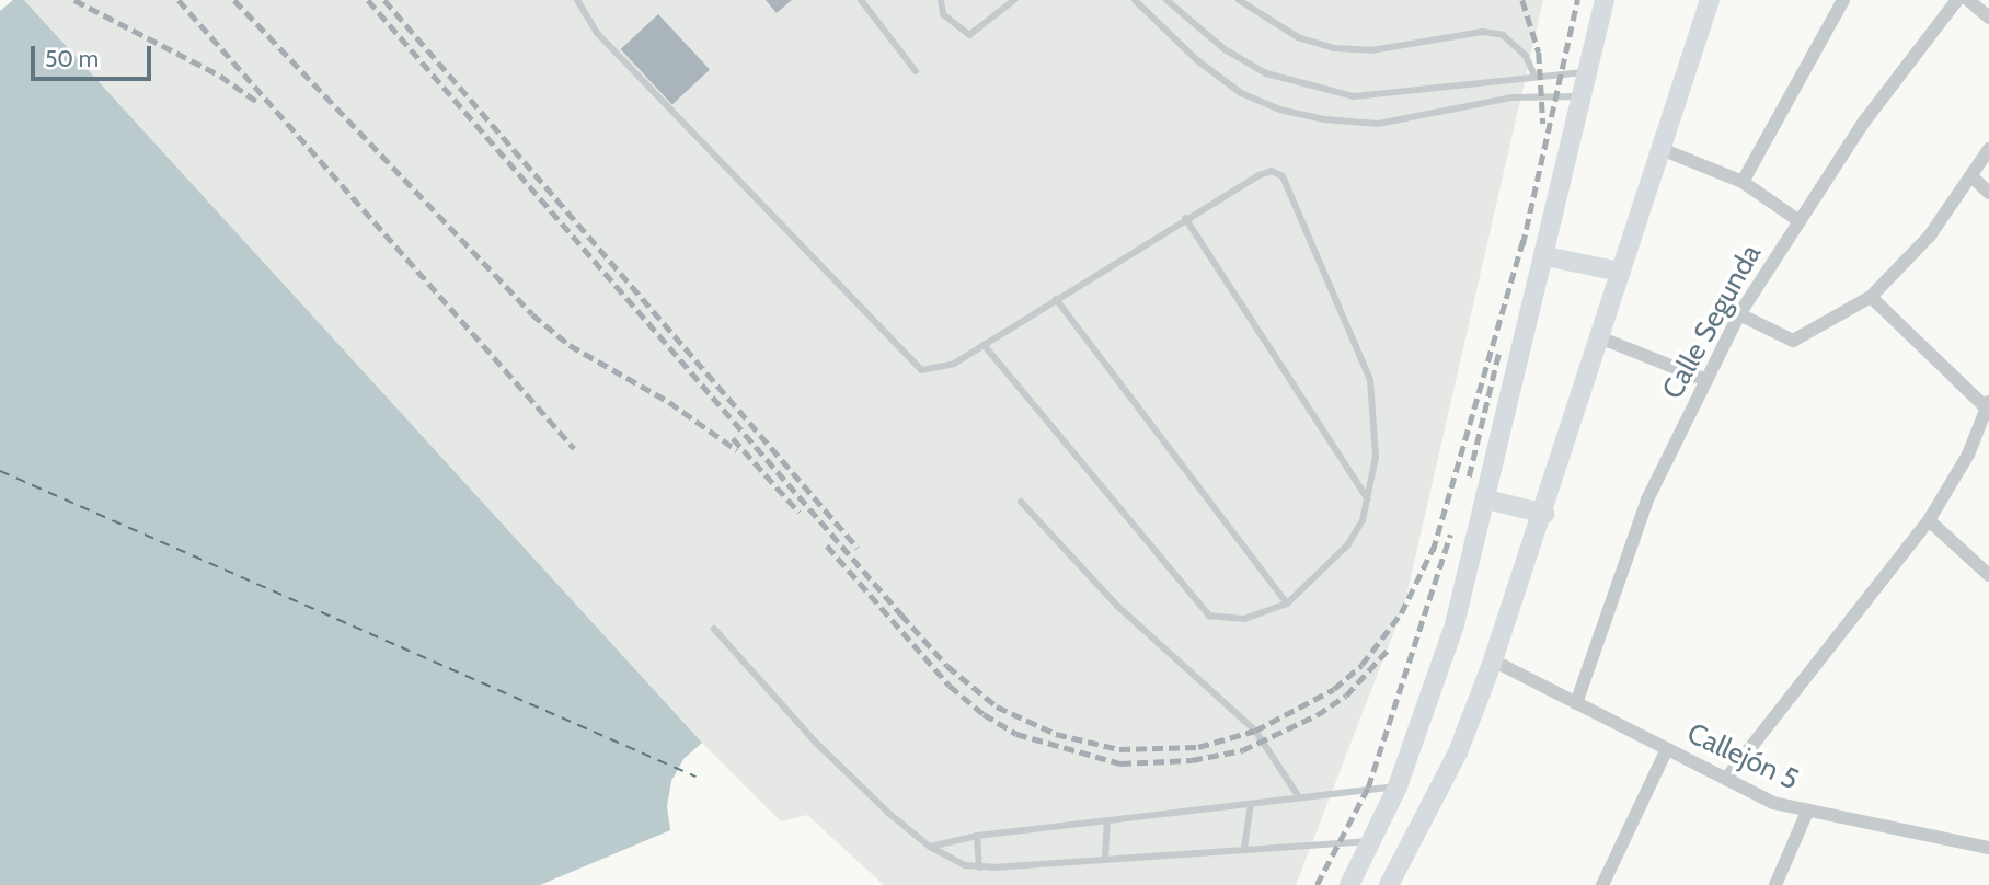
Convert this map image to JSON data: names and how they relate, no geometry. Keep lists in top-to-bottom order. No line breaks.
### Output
{"streets":{"street":["Calle Segunda","Callejón 5"]},"crossings":[["Calle Segunda","Callejón 5"]],"scale_bar":"50 m"}
